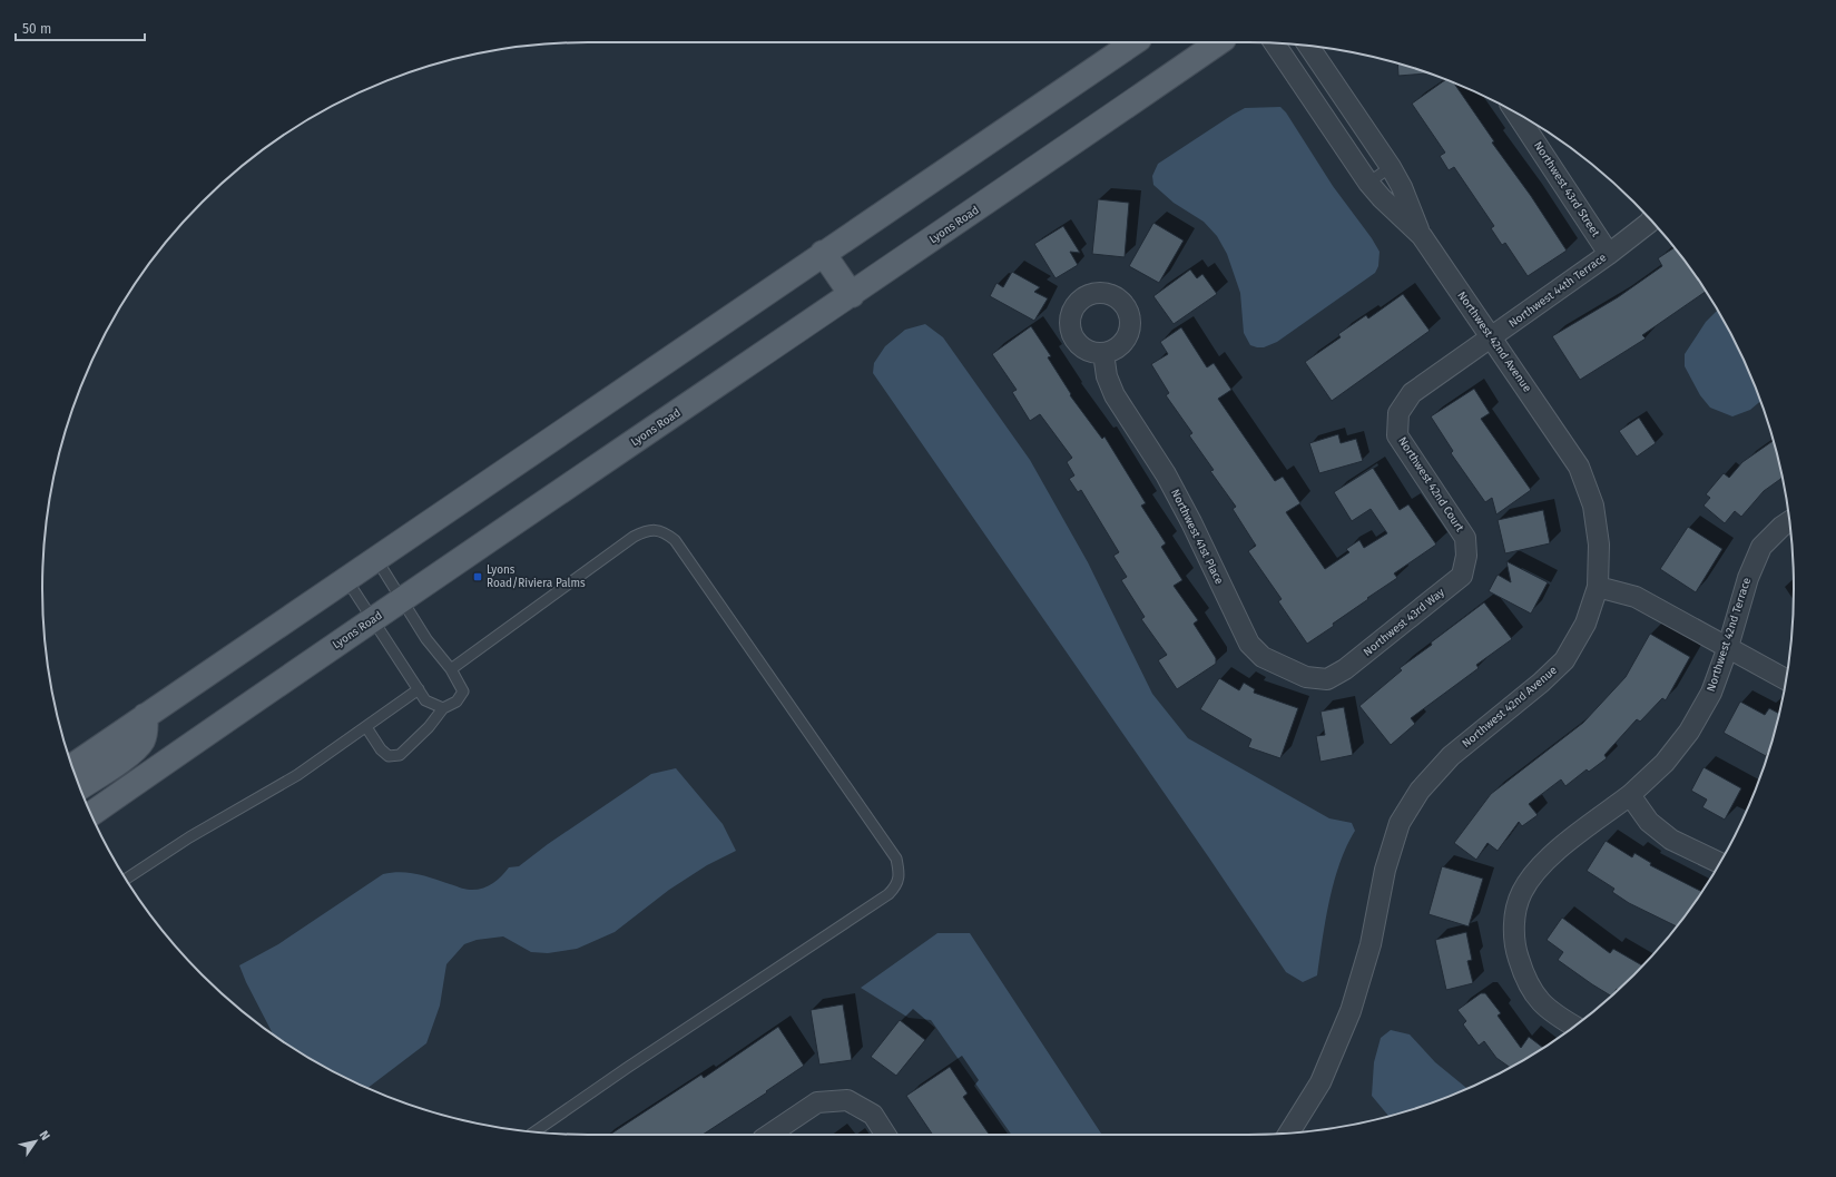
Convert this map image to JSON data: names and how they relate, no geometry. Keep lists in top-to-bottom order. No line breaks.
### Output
{"streets":{"main road":["Lyons Road"],"street":["Northwest 43rd Street","Northwest 44th Terrace","Northwest 42nd Avenue","Northwest 42nd Court","Northwest 41st Place","Northwest 43rd Way","Northwest 42nd Terrace"]},"crossings":[["Northwest 43rd Street","Northwest 44th Terrace"],["Northwest 44th Terrace","Northwest 42nd Avenue"],["Northwest 44th Terrace","Northwest 42nd Court"],["Northwest 42nd Court","Northwest 43rd Way"],["Northwest 41st Place","Northwest 43rd Way"]],"places":{"transit":["Lyons Road/Riviera Palms"]},"scale_bar":"50 m","north":"top right"}
